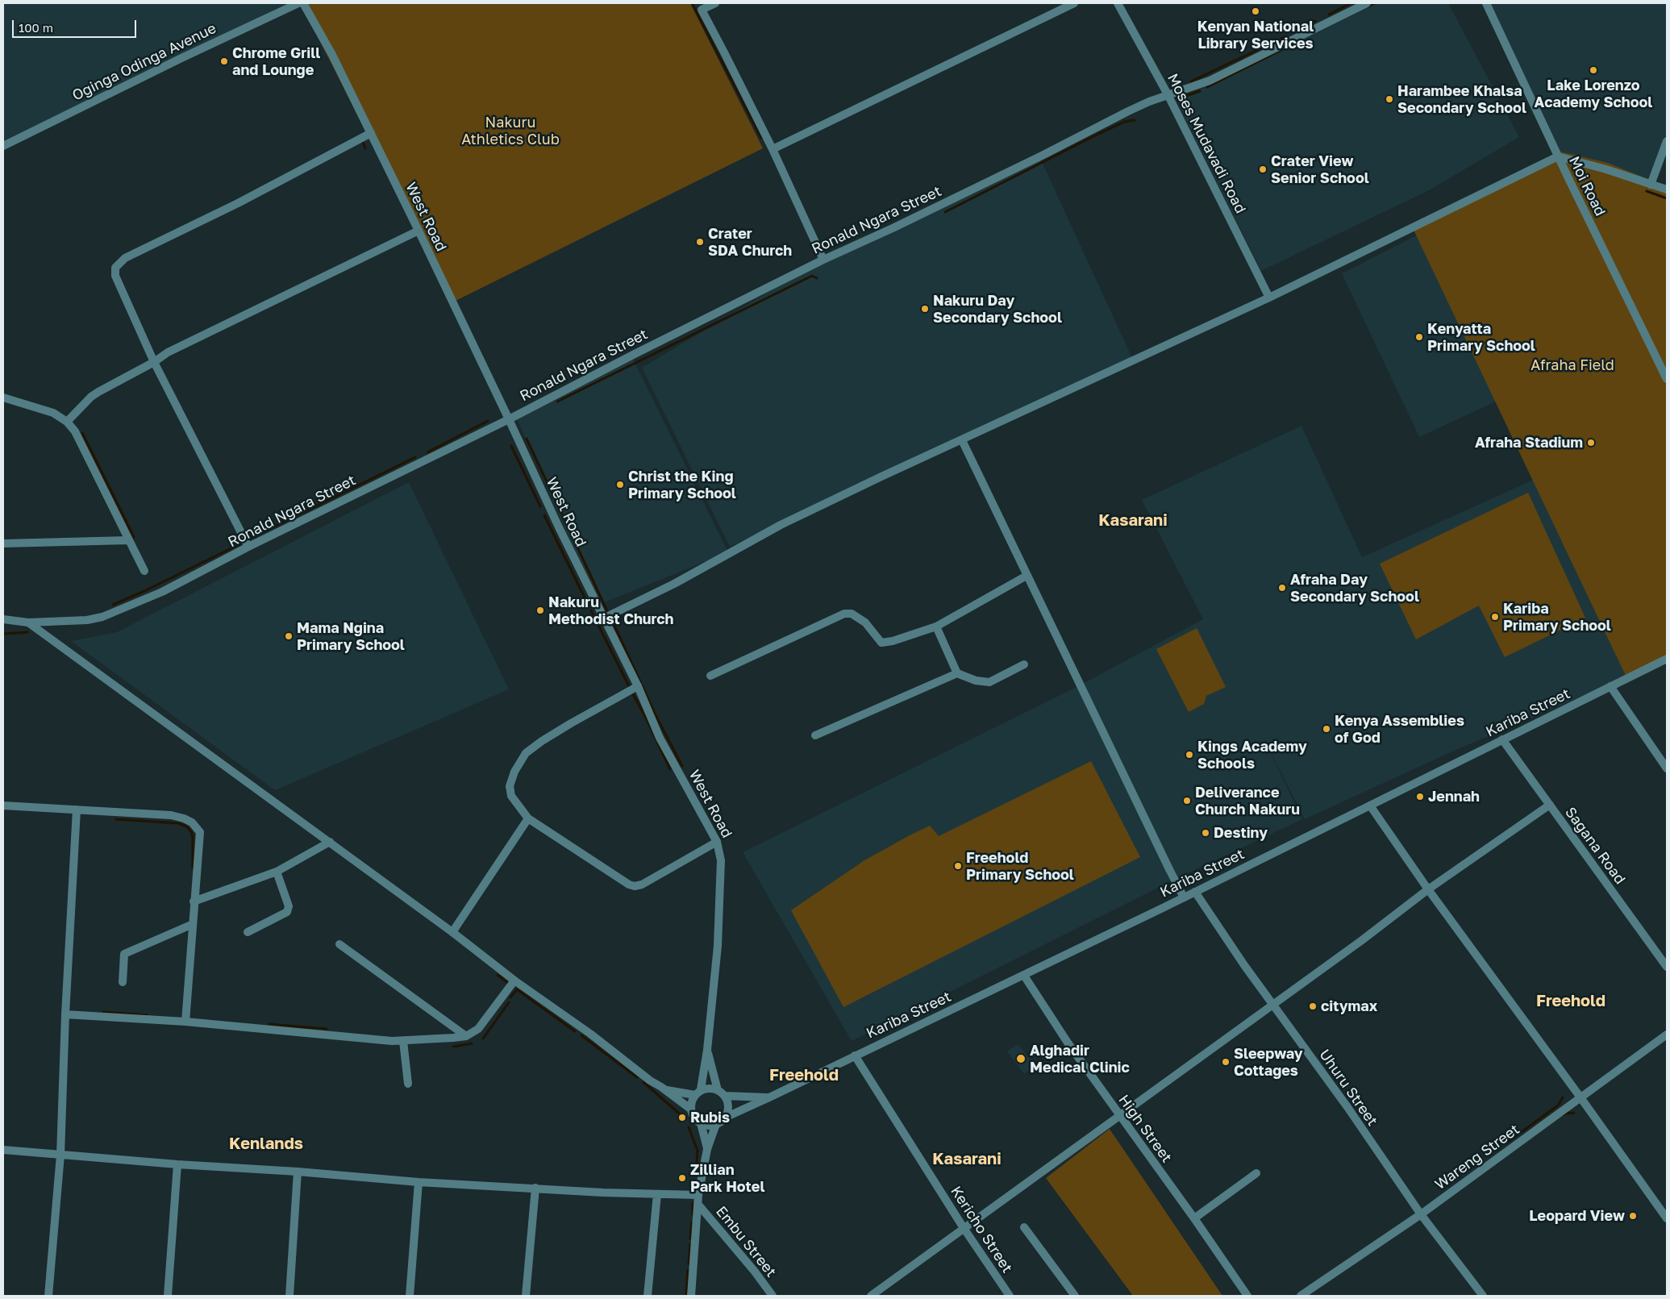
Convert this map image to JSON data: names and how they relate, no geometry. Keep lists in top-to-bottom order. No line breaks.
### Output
{"streets":{"street":["Oginga Odinga Avenue","Moses Mudavadi Road","Moi Road","West Road","Ronald Ngara Street","Kariba Street","Sagana Road","Uhuru Street","High Street","Wareng Street","Kericho Street","Embu Street"]},"crossings":[["Moses Mudavadi Road","Ronald Ngara Street"],["West Road","Ronald Ngara Street"],["West Road","Kariba Street"],["Kariba Street","Sagana Road"],["Kariba Street","Uhuru Street"],["Kariba Street","High Street"],["Kariba Street","Kericho Street"],["Uhuru Street","Wareng Street"]],"districts":["Kasarani","Freehold","Freehold","Kenlands","Kasarani"],"parks":["Nakuru Athletics Club","Afraha Field"],"places":["Kenyan National Library Services","Chrome Grill and Lounge","Lake Lorenzo Academy School","Harambee Khalsa Secondary School","Crater View Senior School","Crater SDA Church","Nakuru Day Secondary School","Kenyatta Primary School","Afraha Stadium","Christ the King Primary School","Afraha Day Secondary School","Nakuru Methodist Church","Kariba Primary School","Mama Ngina Primary School","Kenya Assemblies of God","Kings Academy Schools","Jennah","Deliverance Church Nakuru","Destiny","Freehold Primary School","citymax","Alghadir Medical Clinic","Sleepway Cottages","Rubis","Zillian Park Hotel","Leopard View"],"scale_bar":"100 m"}
